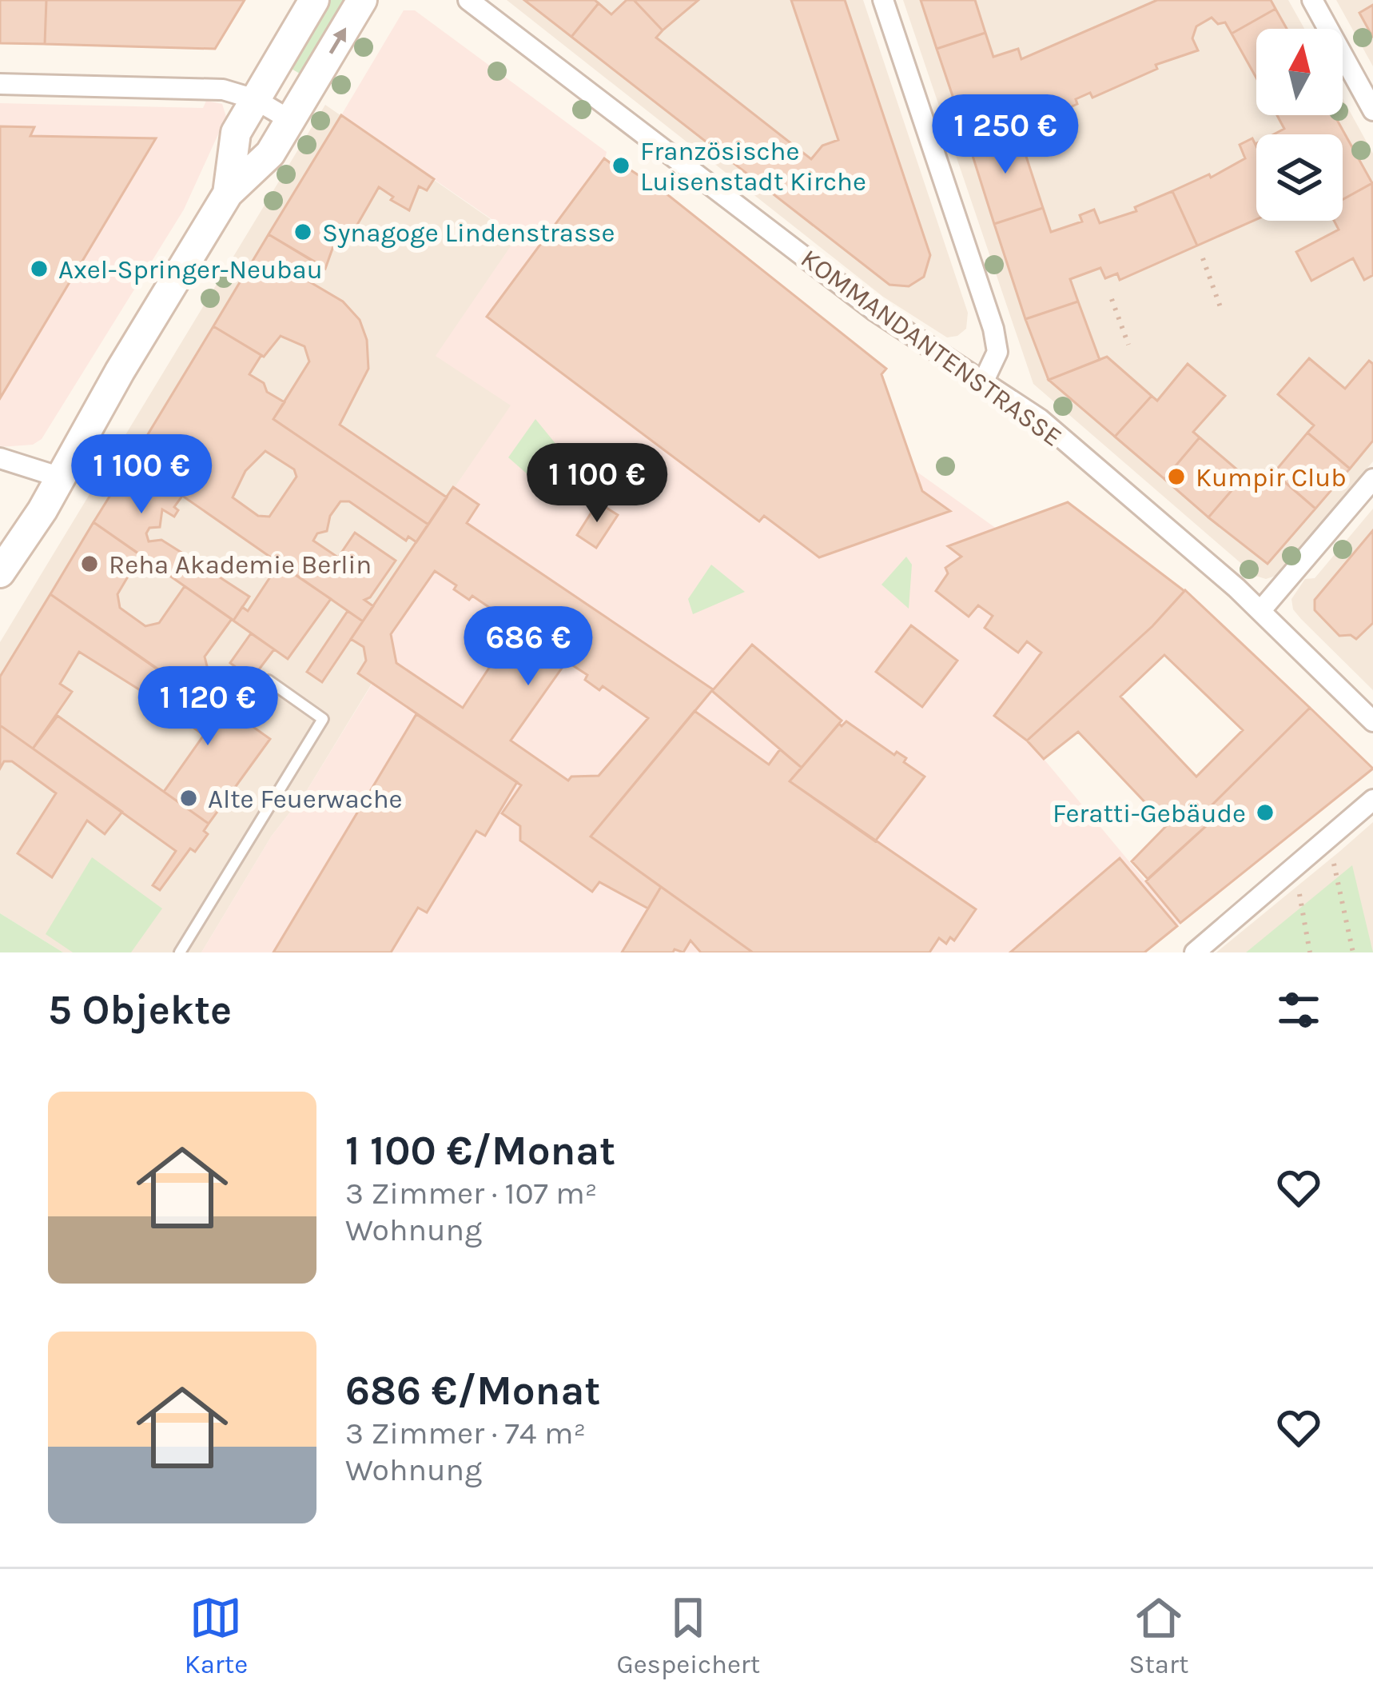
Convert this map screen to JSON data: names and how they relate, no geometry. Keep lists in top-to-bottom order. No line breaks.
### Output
{"streets":{"street":["KOMMANDANTENSTRASSE"]},"places":["Französische Luisenstadt Kirche","Synagoge Lindenstrasse","Axel-Springer-Neubau","Kumpir Club","Reha Akademie Berlin","Alte Feuerwache","Feratti-Gebäude"],"north":"top","page":{"price":["1 250 €","1 100 €","1 100 €","686 €","1 120 €"],"heading":"5 Objekte","list":[{"name":"1 100 €/Monat","note":"3 Zimmer · 107 m² · Wohnung"},{"name":"686 €/Monat","note":"3 Zimmer · 74 m² · Wohnung"}],"tabs":["Karte","Gespeichert","Start"]}}
